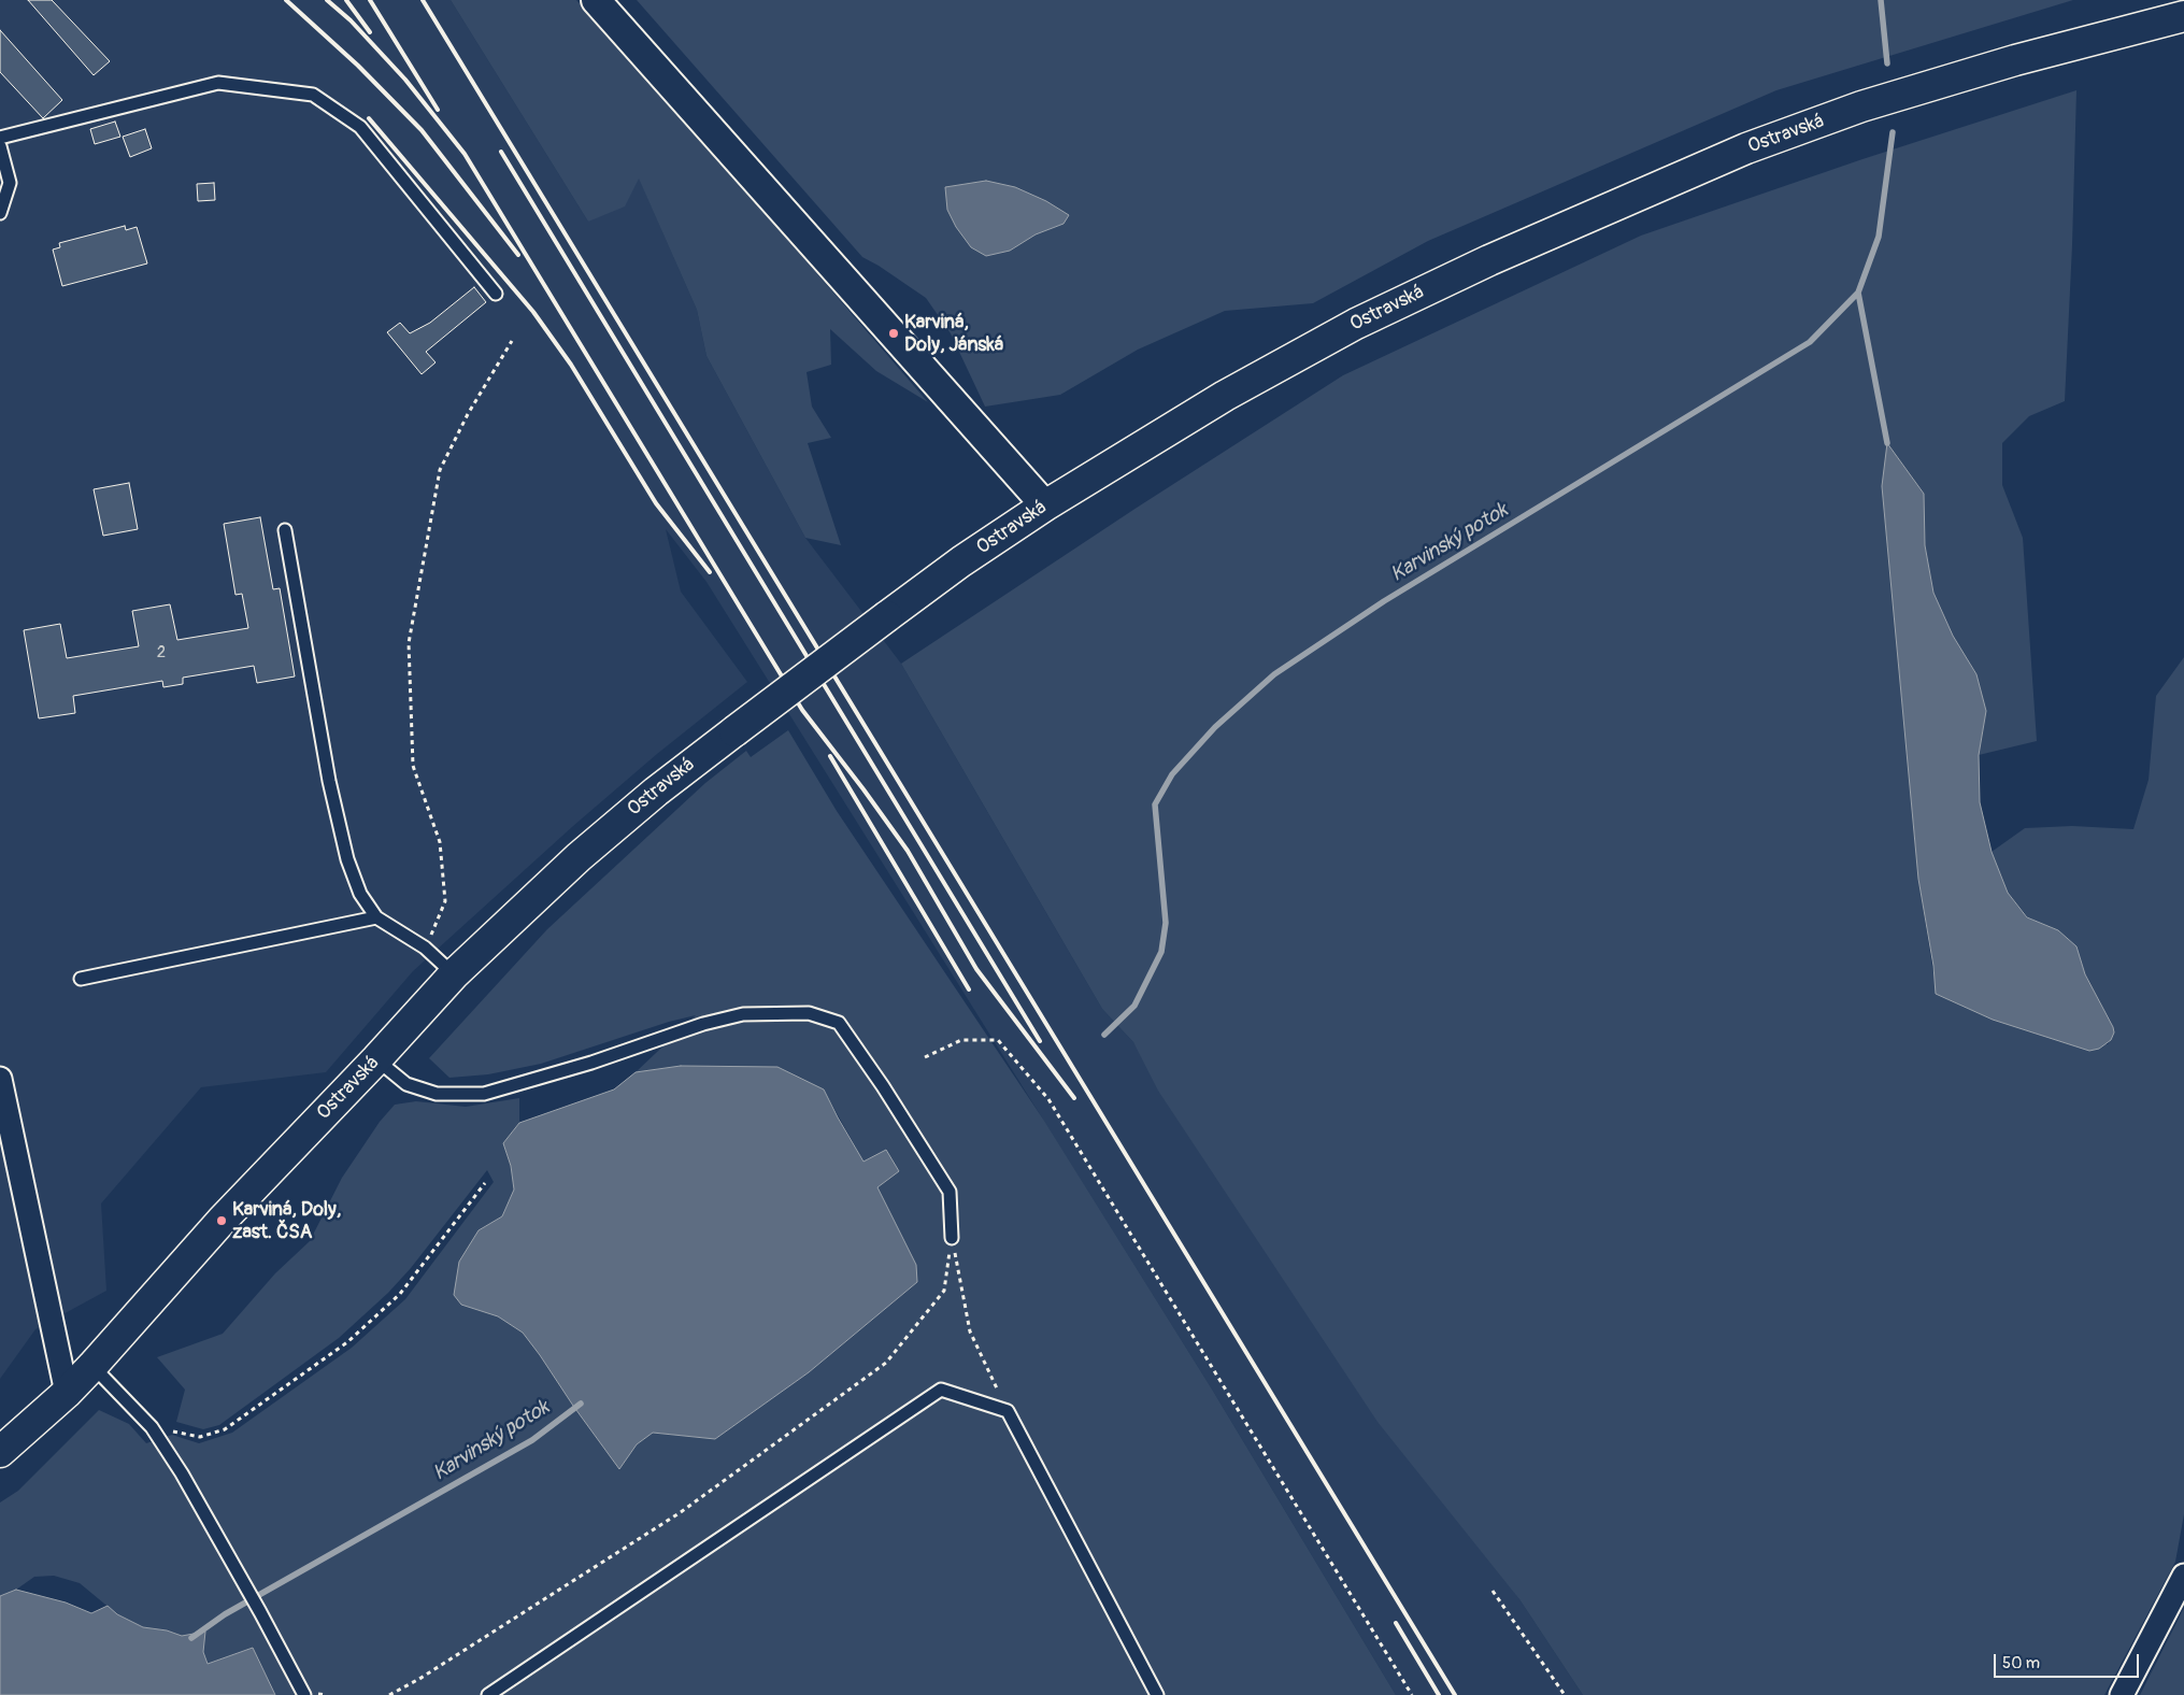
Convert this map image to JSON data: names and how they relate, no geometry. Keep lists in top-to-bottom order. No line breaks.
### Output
{"streets":{"main road":["Ostravská"]},"water":["Karvinský potok"],"places":["Karviná, Doly, Jánská","Karviná, Doly, zast. ČSA"],"house_numbers":["2"],"scale_bar":"50 m"}
